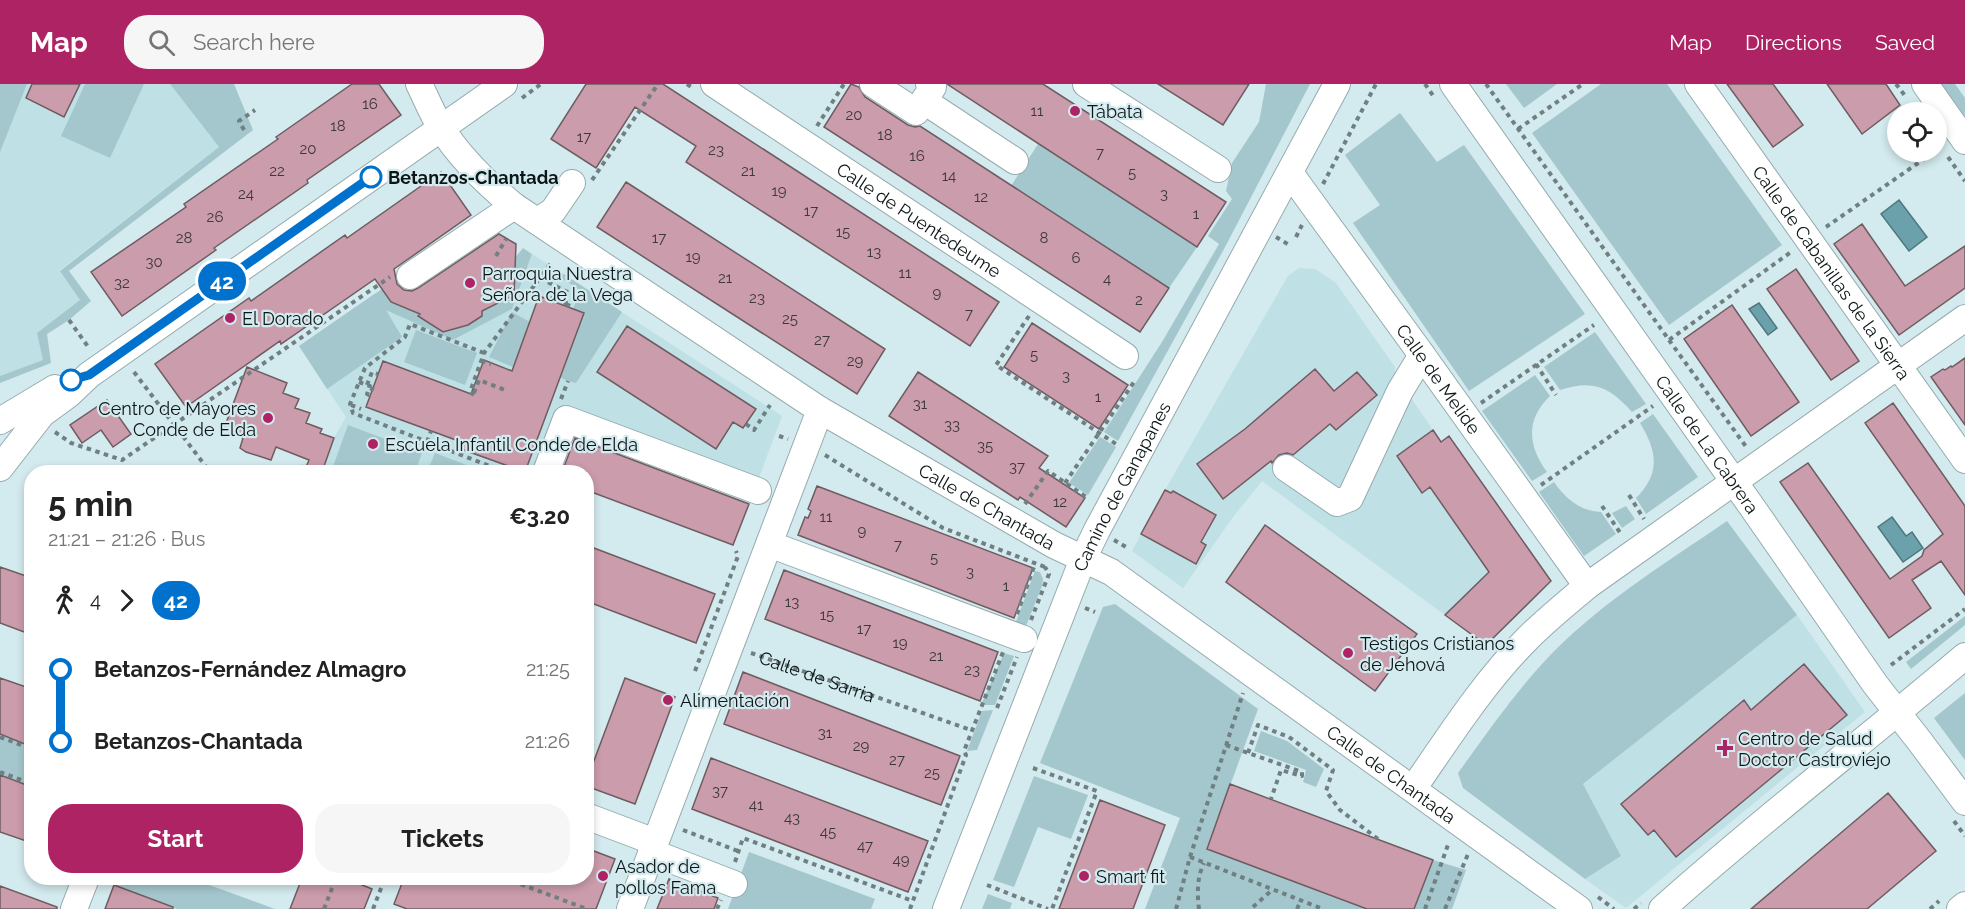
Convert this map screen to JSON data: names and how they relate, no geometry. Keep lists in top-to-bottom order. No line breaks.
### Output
{"streets":{"street":["Calle de Puentedeume","Calle de Cabanillas de la Sierra","Calle de Melide","Calle de La Cabrera","Camino de Ganapanes","Calle de Chantada"],"path":["Calle de Sarria"]},"crossings":[["Calle de Melide","Camino de Ganapanes"],["Camino de Ganapanes","Calle de Chantada"]],"places":{"other":["Tábata","Betanzos-Chantada","Parroquia Nuestra Señora de la Vega","El Dorado","Centro de Mayores Conde de Elda","Escuela Infantil Conde de Elda","Testigos Cristianos de Jehová","Alimentación","Asador de pollos Fama","Smart fit"],"health":["Centro de Salud Doctor Castroviejo"]},"lines":["bus line 42"],"house_numbers":["16","11","20","18","18","17","20","23","7","16","22","21","5","14","19","24","3","12","17","1","26","15","28","17","8","13","19","6","30","11","21","4","32","9","23","2","7","25","27","5","29","3","1","31","33","35","37","12","11","9","7","5","3","1","13","15","17","19","21","23","31","29","27","25","37","41","43","45","47","49"],"page":{"header":"Map","search":"Search here","nav":["Map","Directions","Saved"],"on_map":"42","heading":["5 min","21:21 – 21:26 · Bus","€3.20"],"legs":["4","42"],"list":[{"name":"Betanzos-Fernández Almagro","value":"21:25"},{"name":"Betanzos-Chantada","value":"21:26"}],"buttons":["Start","Tickets"]}}
